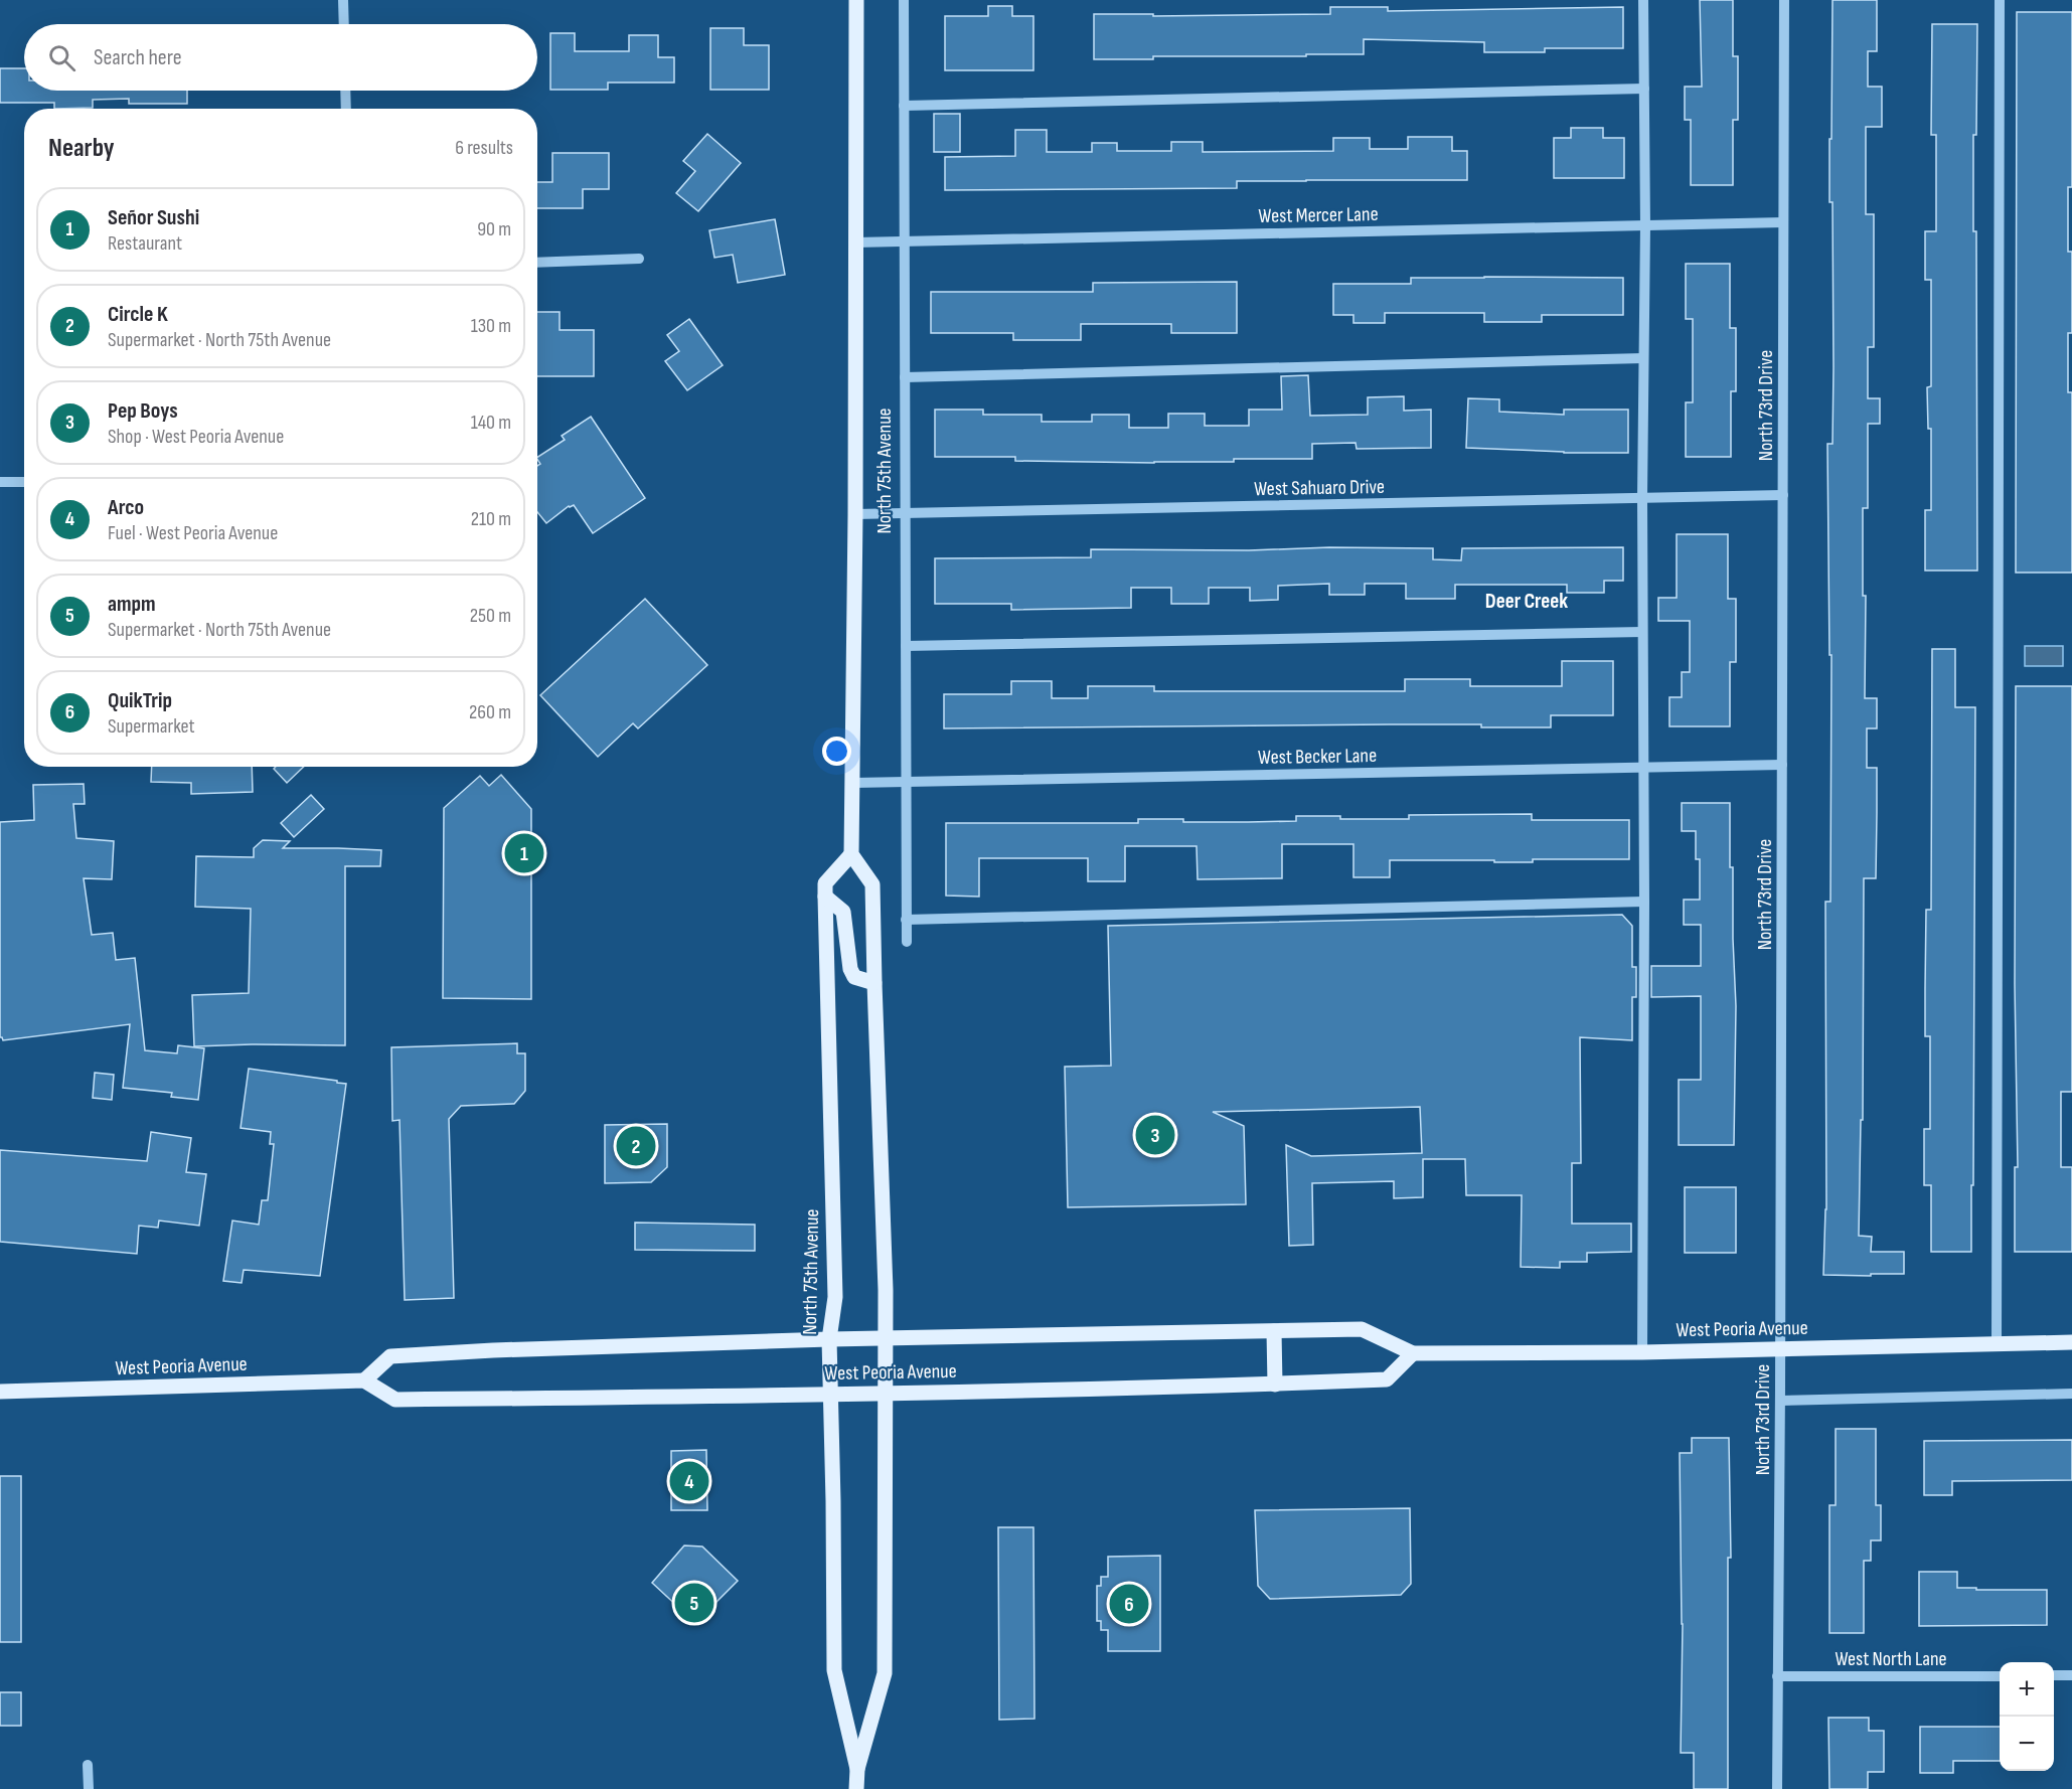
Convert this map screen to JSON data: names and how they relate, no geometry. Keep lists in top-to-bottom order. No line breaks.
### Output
{"streets":{"main road":["North 75th Avenue","West Peoria Avenue"],"street":["West Mercer Lane","North 73rd Drive","West Sahuaro Drive","West Becker Lane","West North Lane"]},"crossings":[["West Mercer Lane","North 73rd Drive"],["West Mercer Lane","North 75th Avenue"],["North 73rd Drive","West Sahuaro Drive"],["North 73rd Drive","West Becker Lane"],["North 73rd Drive","West Peoria Avenue"],["North 73rd Drive","West North Lane"],["North 75th Avenue","West Sahuaro Drive"],["North 75th Avenue","West Becker Lane"],["North 75th Avenue","West Peoria Avenue"]],"districts":["Deer Creek"],"page":{"search":"Search here","heading":["Nearby","6 results"],"list":[{"mark":"1","name":"Señor Sushi","note":"Restaurant","value":"90 m"},{"mark":"2","name":"Circle K","note":"Supermarket · North 75th Avenue","value":"130 m"},{"mark":"3","name":"Pep Boys","note":"Shop · West Peoria Avenue","value":"140 m"},{"mark":"4","name":"Arco","note":"Fuel · West Peoria Avenue","value":"210 m"},{"mark":"5","name":"ampm","note":"Supermarket · North 75th Avenue","value":"250 m"},{"mark":"6","name":"QuikTrip","note":"Supermarket","value":"260 m"}],"pins":["1","3","2","4","5","6"],"map_buttons":["+","−"]}}
